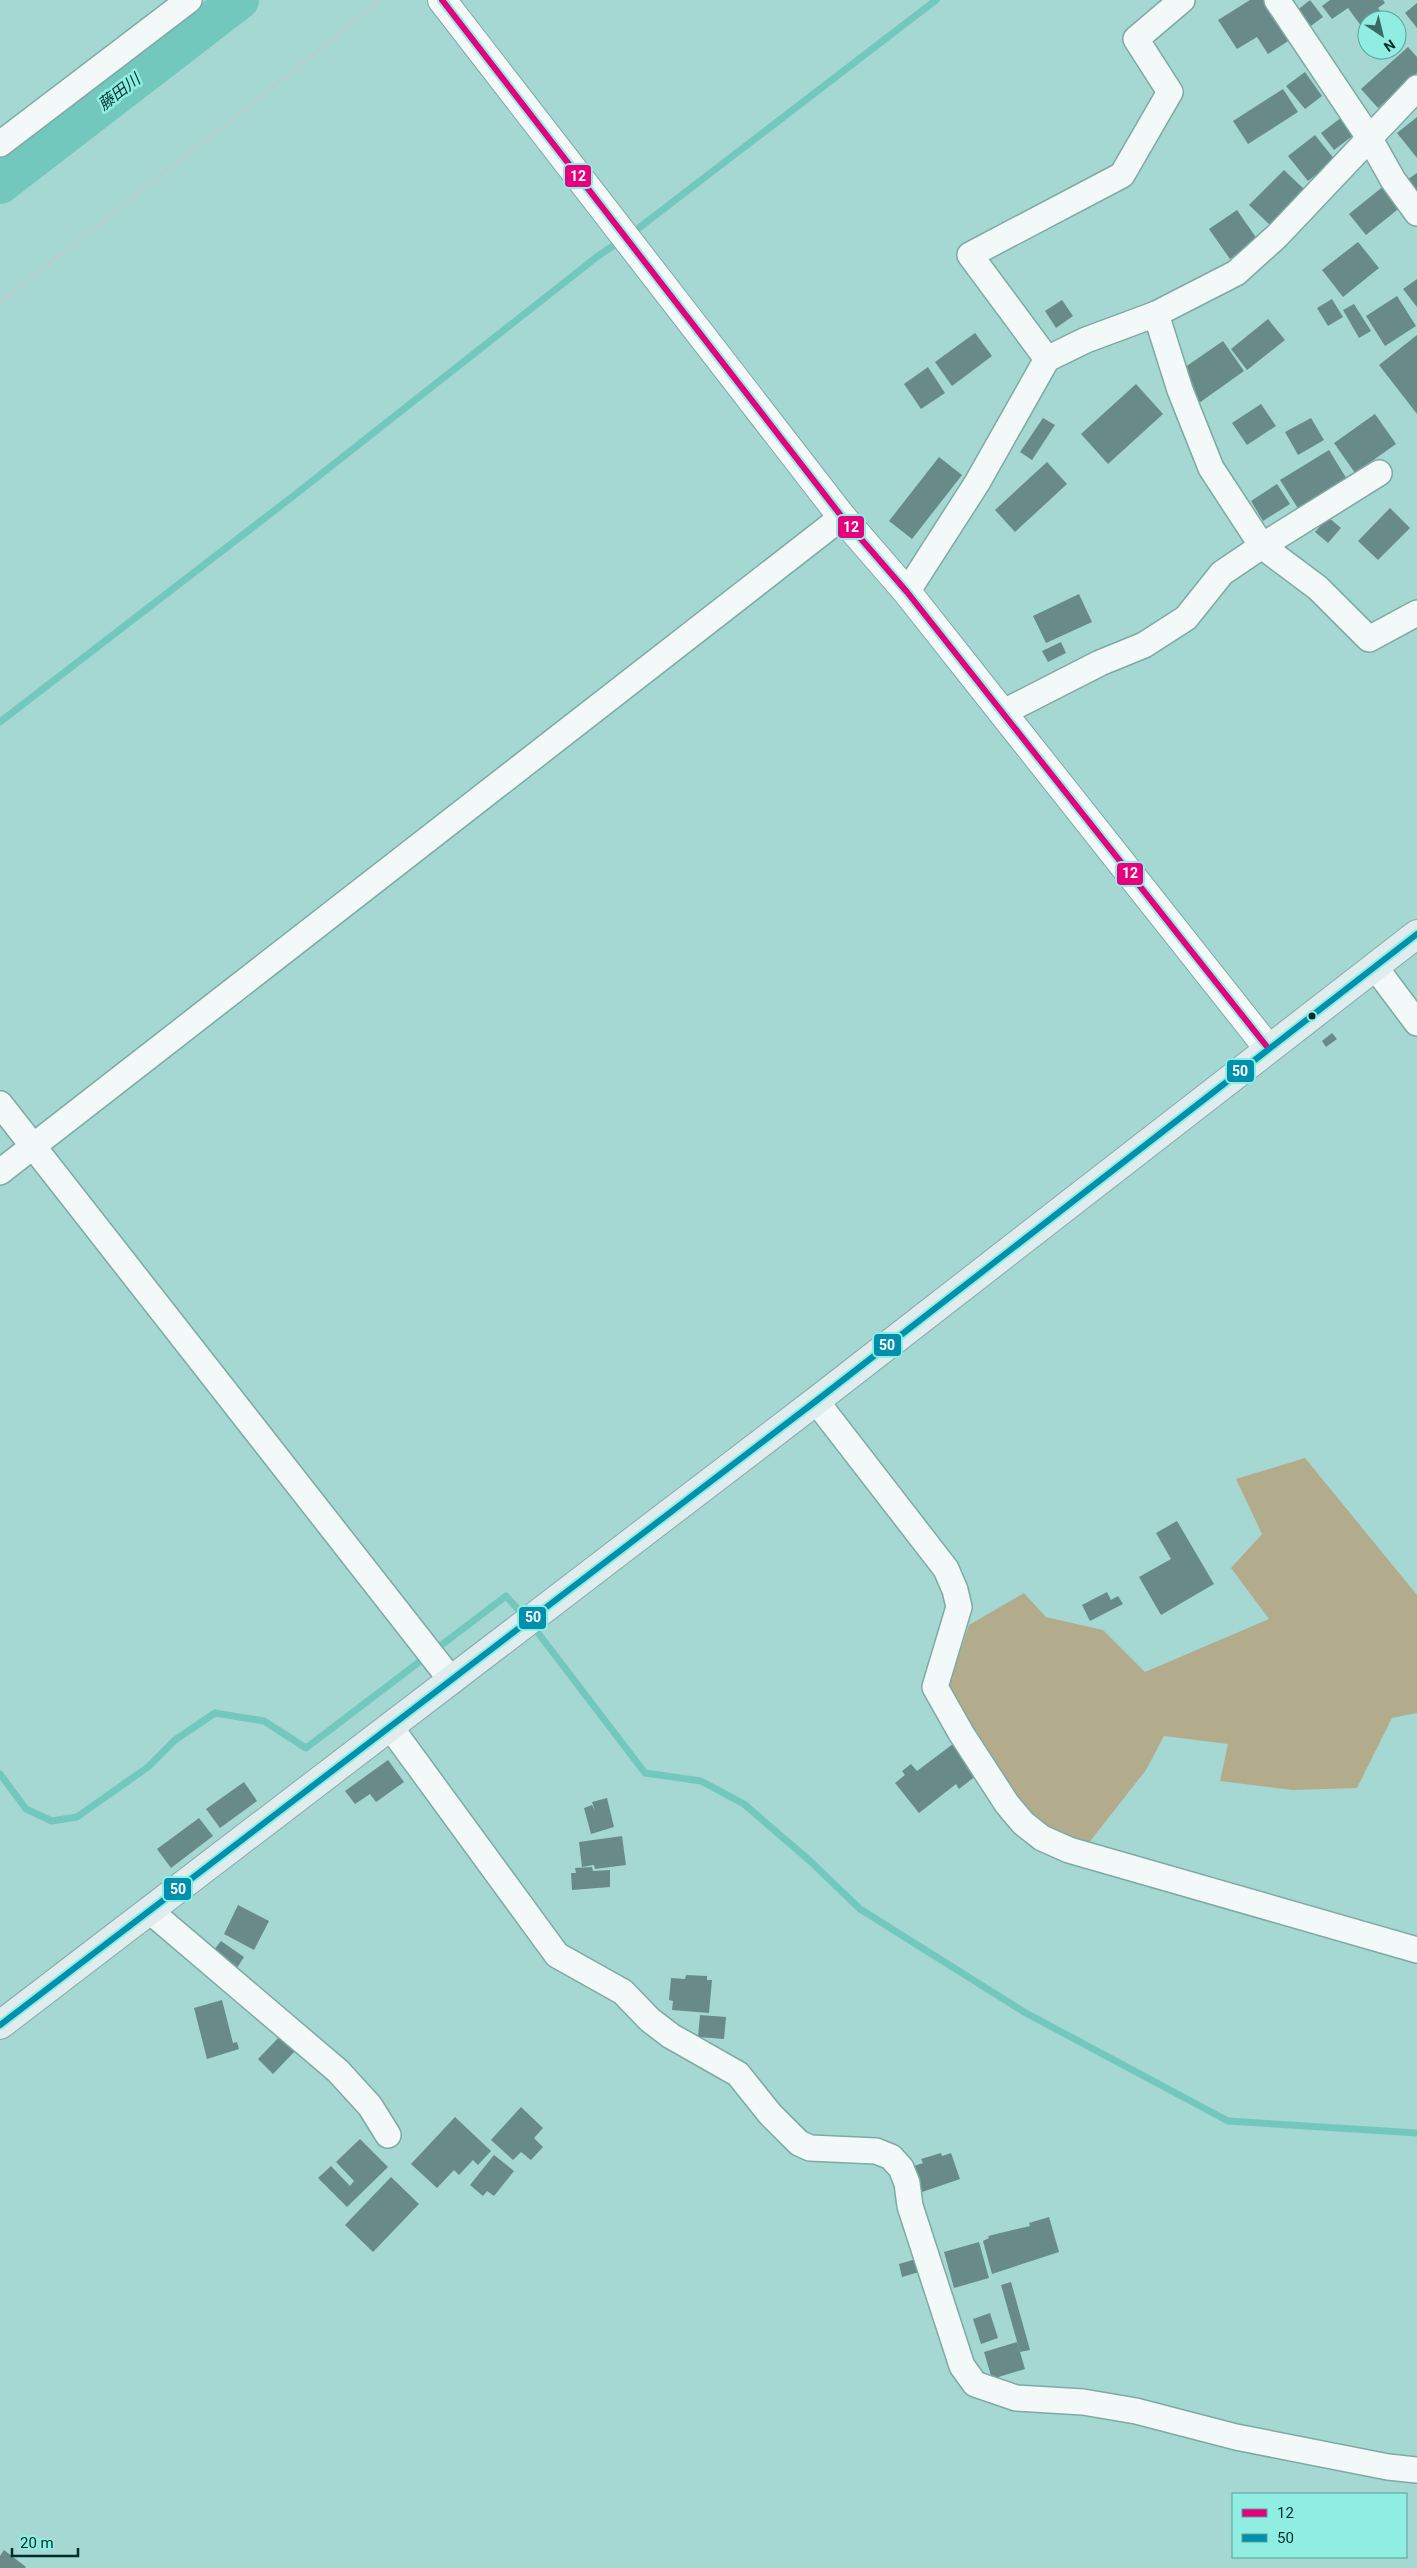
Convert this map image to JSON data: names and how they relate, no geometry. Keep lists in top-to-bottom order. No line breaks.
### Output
{"water":["藤田川"],"lines":["transit line 12","transit line 50"],"legend":["12","50"],"scale_bar":"20 m","north":"bottom right"}
